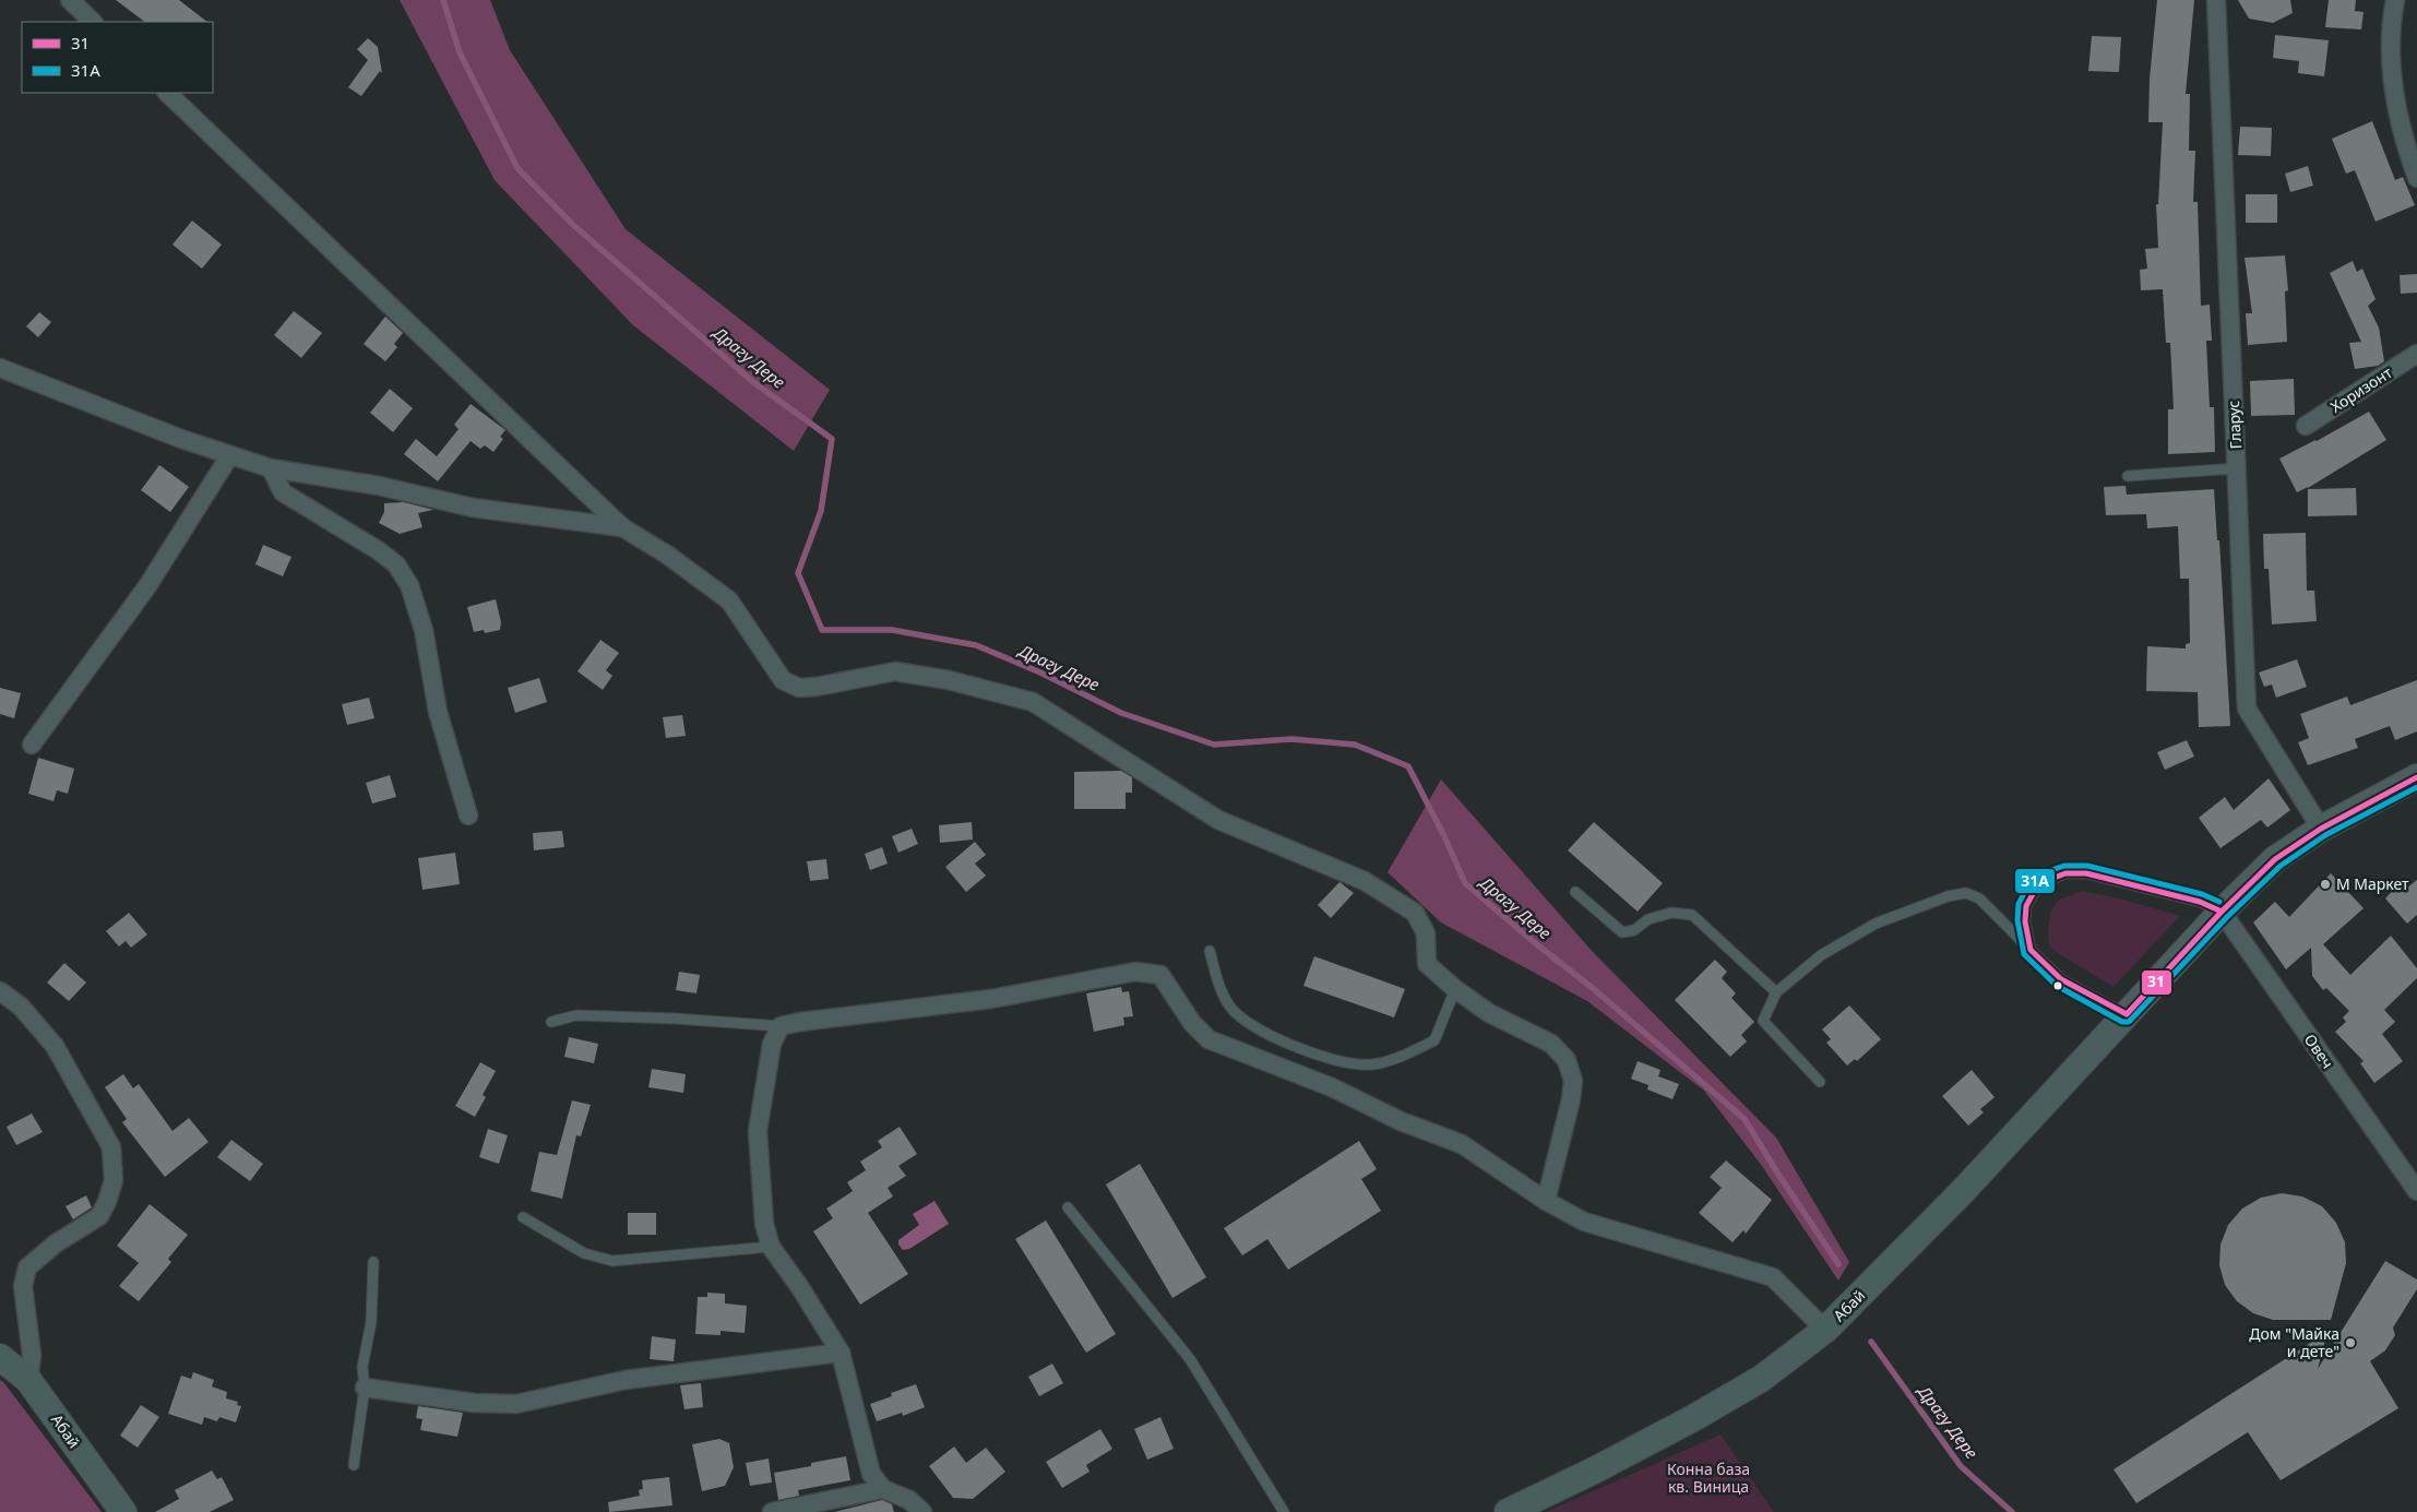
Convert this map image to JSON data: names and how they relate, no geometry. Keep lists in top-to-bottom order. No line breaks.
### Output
{"streets":{"street":["Хоризонт","Гларус","Овеч","Абай"]},"crossings":[["Гларус","Абай"],["Овеч","Абай"]],"water":["Драгу Дере"],"parks":["Конна база кв. Виница"],"places":["М Маркет","Дом \"Майка и дете\""],"lines":["transit line 31","transit line 31А"],"legend":["31","31А"]}
